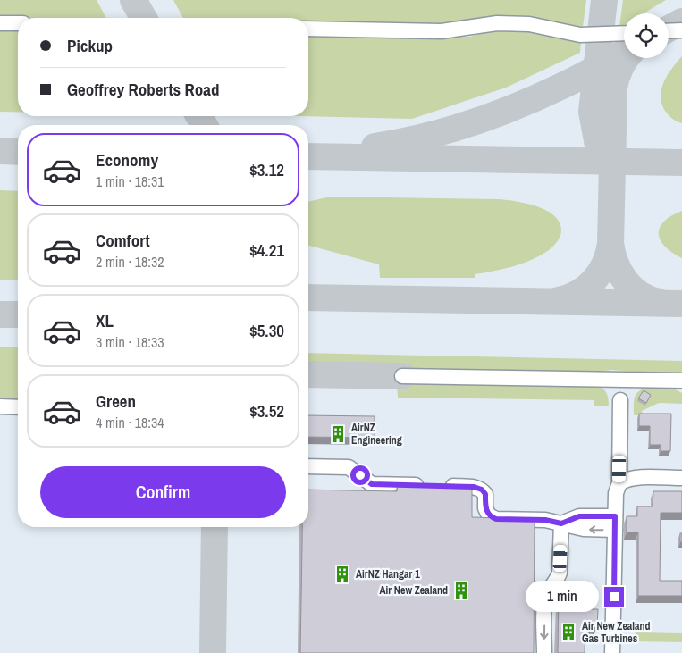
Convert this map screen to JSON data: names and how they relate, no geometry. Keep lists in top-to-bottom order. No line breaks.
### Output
{"places":{"building":["AirNZ Engineering","AirNZ Hangar 1","Air New Zealand","Air New Zealand Gas Turbines"]},"page":{"banner":["Pickup","Geoffrey Roberts Road"],"list":[{"name":"Economy","note":"1 min · 18:31","value":"$3.12"},{"name":"Comfort","note":"2 min · 18:32","value":"$4.21"},{"name":"XL","note":"3 min · 18:33","value":"$5.30"},{"name":"Green","note":"4 min · 18:34","value":"$3.52"}],"buttons":"Confirm","bubble":"1 min"}}
